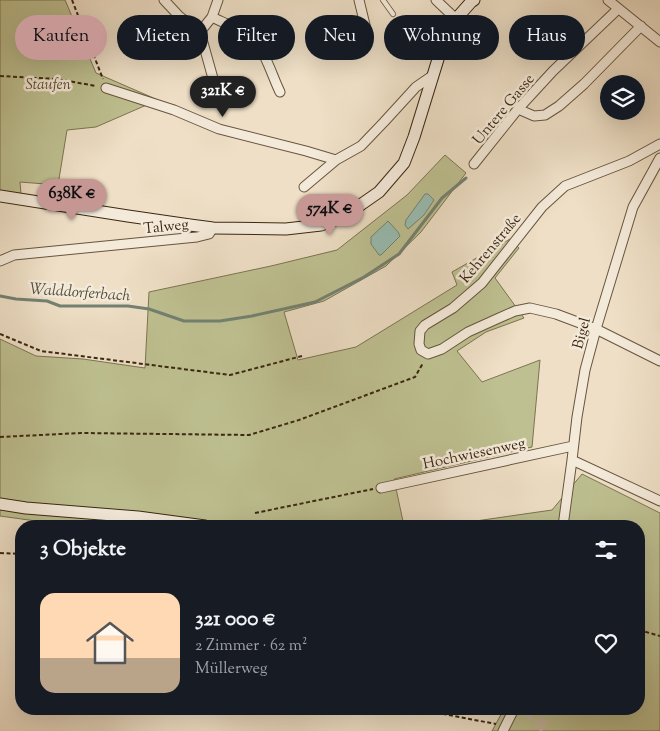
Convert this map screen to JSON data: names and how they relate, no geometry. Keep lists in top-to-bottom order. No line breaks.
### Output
{"streets":{"street":["Untere Gasse","Talweg","Kehrenstraße","Bigel","Hochwiesenweg"]},"crossings":[["Bigel","Hochwiesenweg"]],"water":["Walddorferbach"],"parks":["Staufen"],"page":{"chip":["Kaufen","Mieten","Filter","Neu","Wohnung","Haus"],"price":["321K €","638K €","574K €"],"heading":"3 Objekte","list":[{"name":"321 000 €","note":"2 Zimmer · 62 m² · Müllerweg"}]}}
